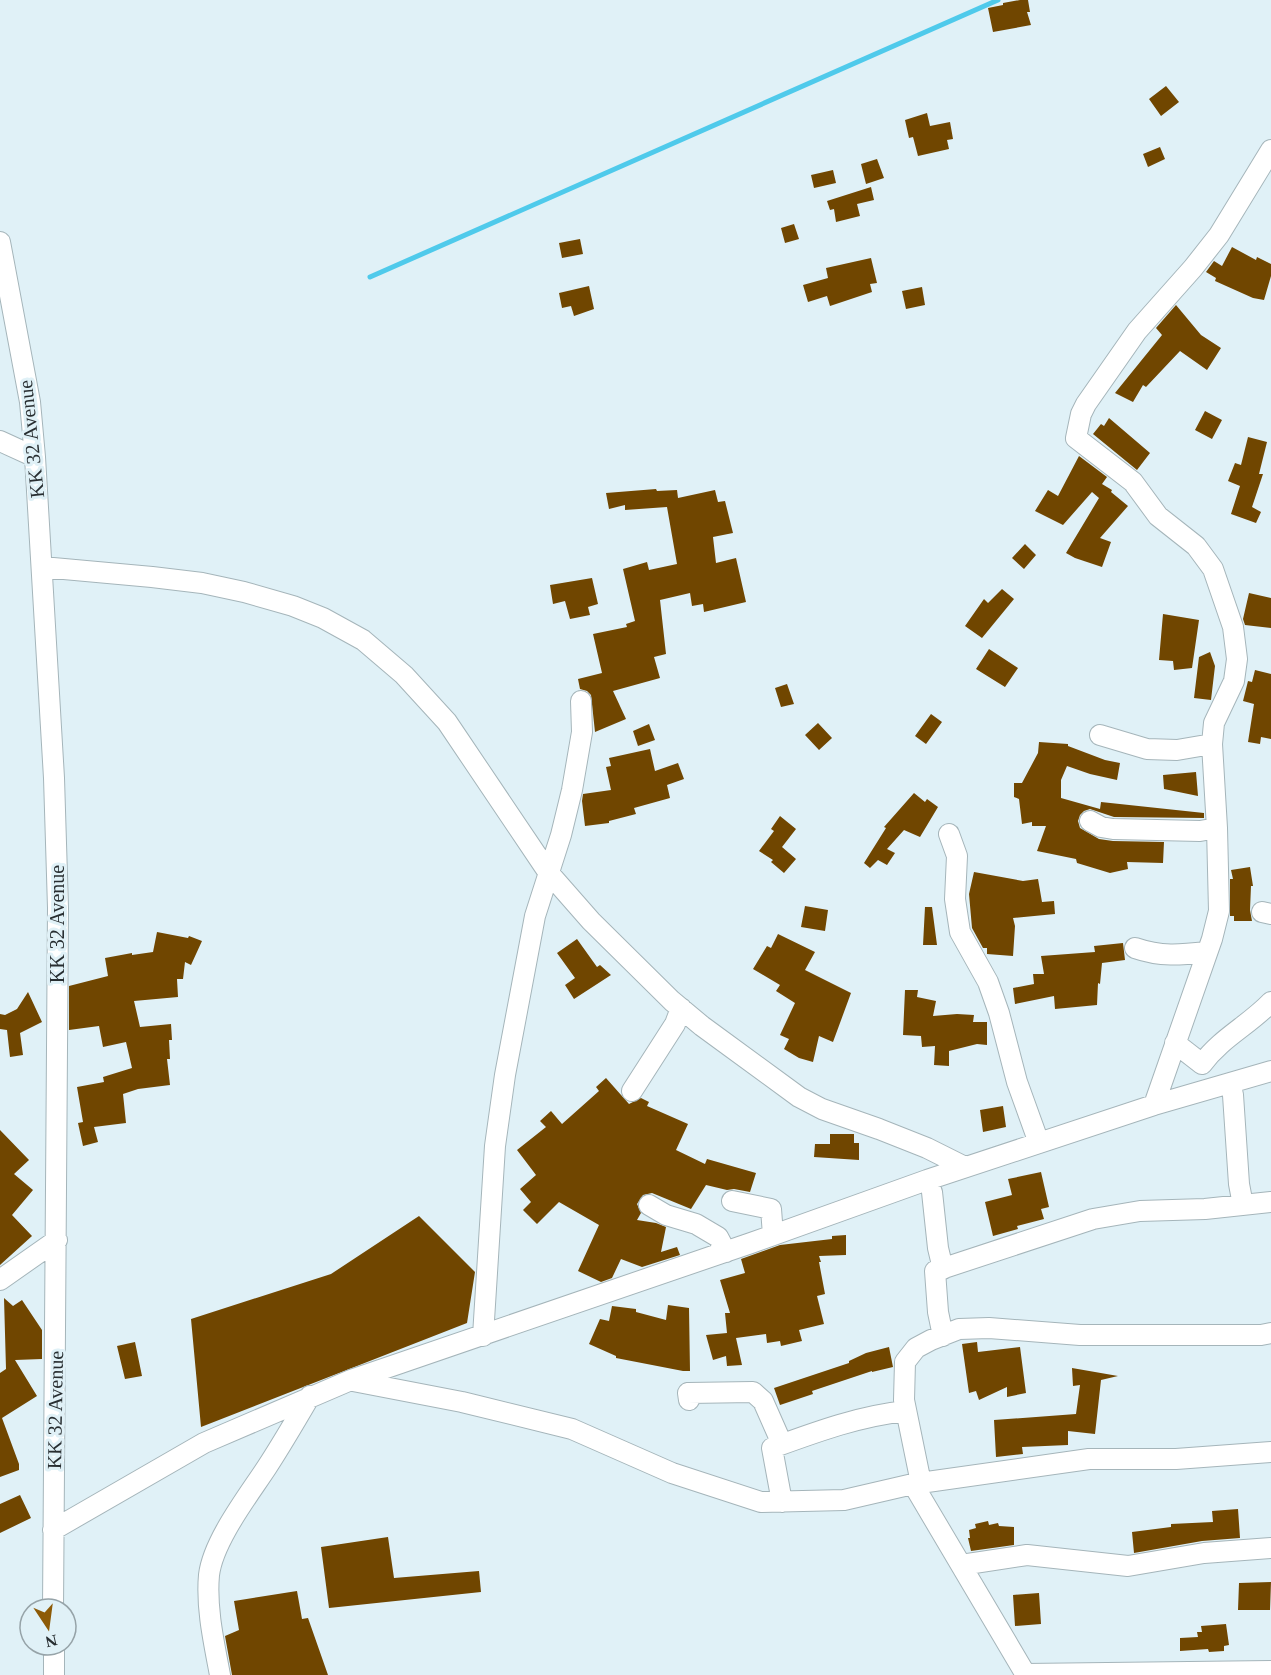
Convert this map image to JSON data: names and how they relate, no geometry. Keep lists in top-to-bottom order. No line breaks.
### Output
{"streets":{"street":["KK 32 Avenue"]},"north":"bottom"}
